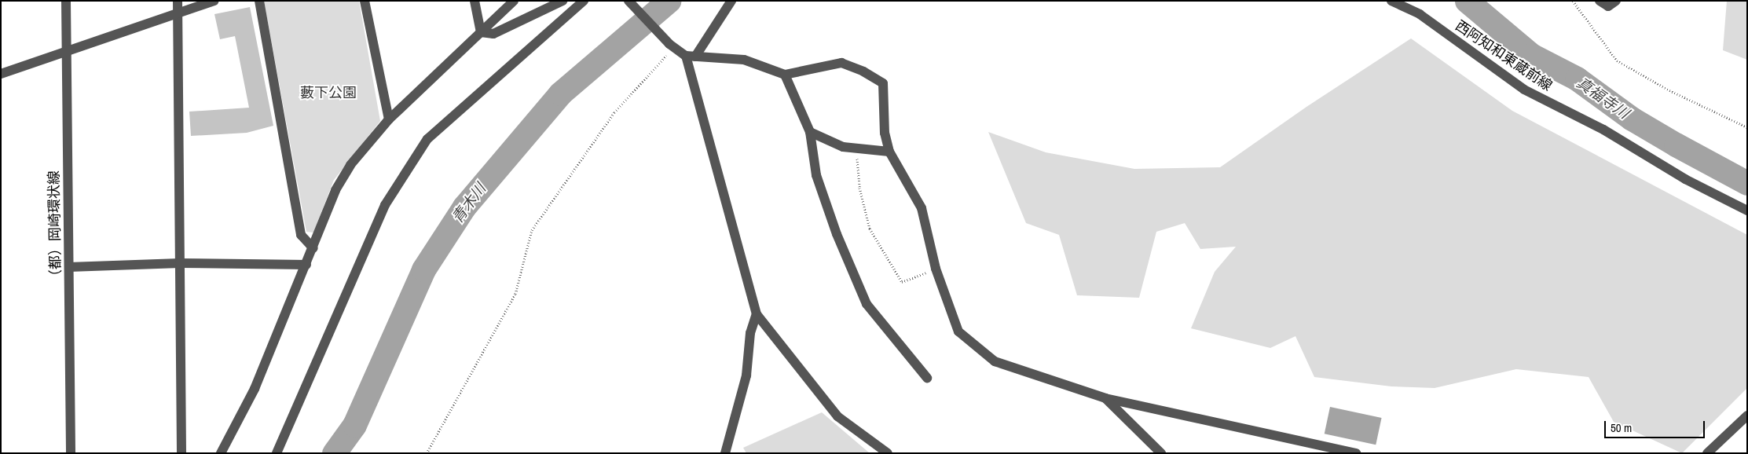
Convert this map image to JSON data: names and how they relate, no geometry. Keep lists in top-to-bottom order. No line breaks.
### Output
{"streets":{"street":["西阿知和東蔵前線","（都）岡崎環状線"]},"water":["真福寺川","青木川"],"parks":["藪下公園"],"scale_bar":"50 m"}
